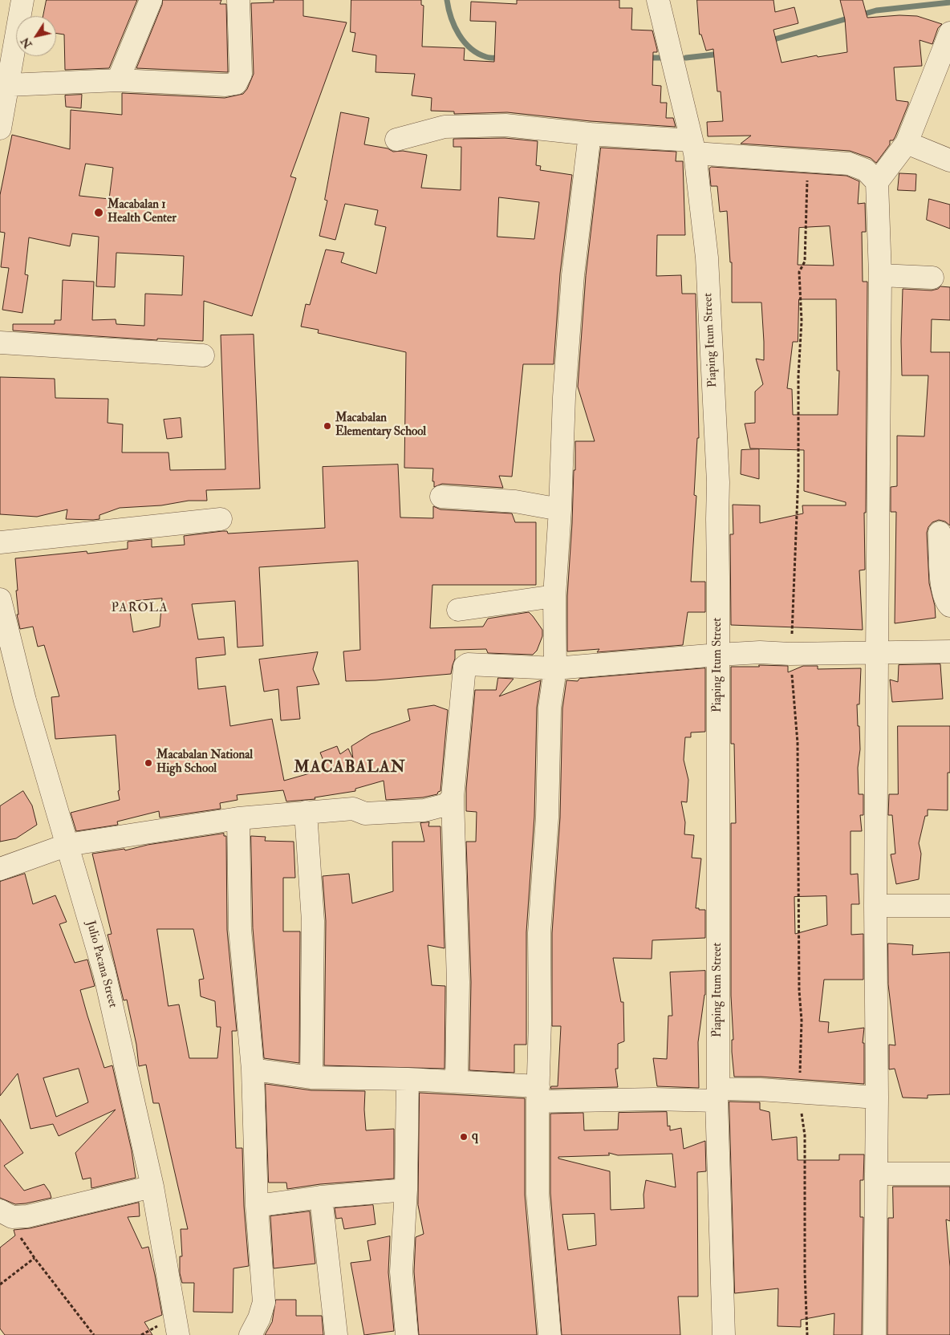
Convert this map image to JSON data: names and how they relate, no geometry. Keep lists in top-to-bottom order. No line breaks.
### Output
{"streets":{"street":["Piaping Itum Street","Julio Pacana Street"]},"districts":["PAROLA","MACABALAN"],"places":["Macabalan 1 Health Center","Macabalan Elementary School","Macabalan National High School","q"],"north":"bottom left"}
